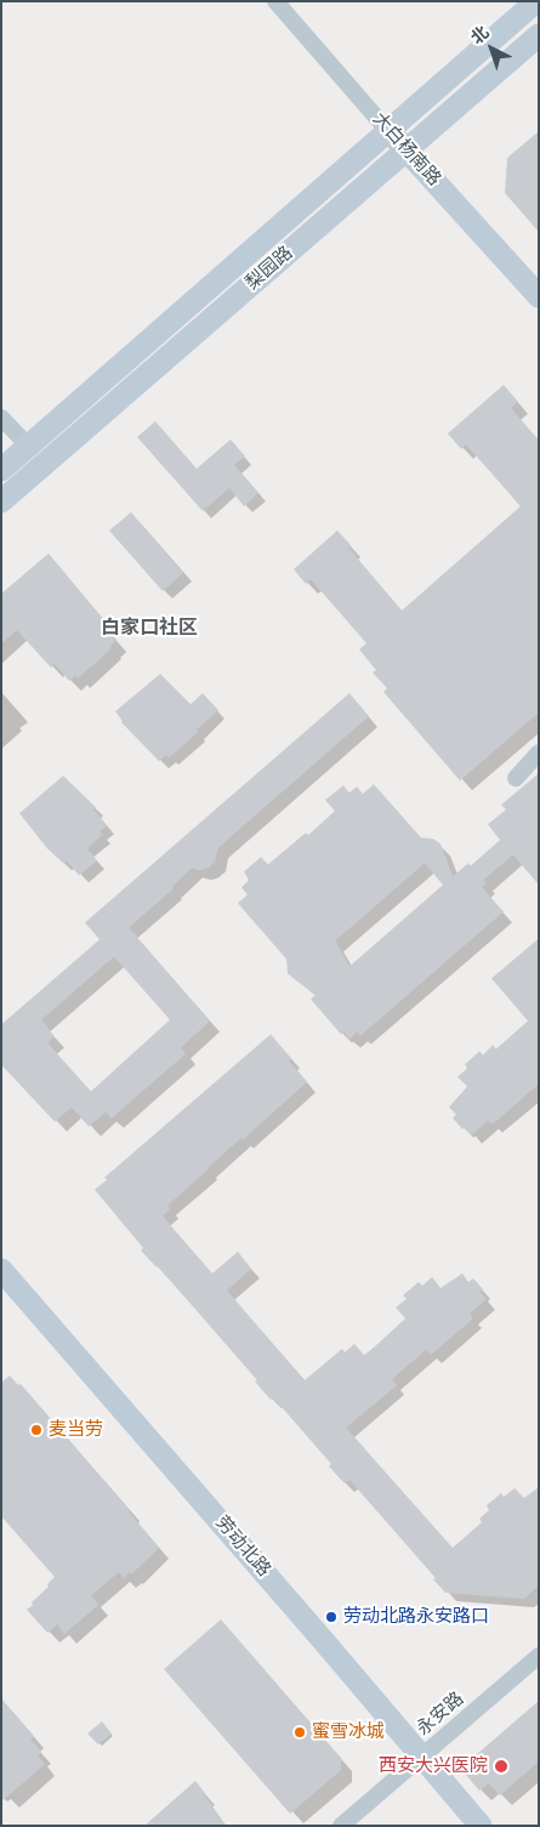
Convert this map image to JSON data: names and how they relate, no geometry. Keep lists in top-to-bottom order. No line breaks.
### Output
{"streets":{"main road":["大白杨南路","梨园路","劳动北路"],"street":["永安路"]},"crossings":[["大白杨南路","梨园路"],["劳动北路","永安路"]],"districts":["白家口社区"],"places":["麦当劳","劳动北路永安路口","蜜雪冰城","西安大兴医院"],"north":"top left"}
